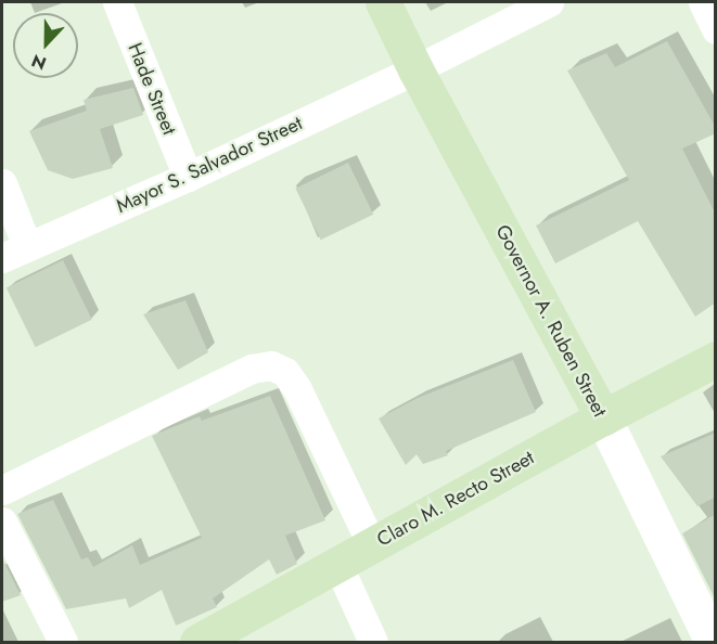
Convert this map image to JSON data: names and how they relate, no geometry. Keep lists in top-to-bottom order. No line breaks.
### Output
{"streets":{"main road":["Governor A. Ruben Street","Claro M. Recto Street"],"street":["Hade Street","Mayor S. Salvador Street"]},"crossings":[["Hade Street","Mayor S. Salvador Street"],["Mayor S. Salvador Street","Governor A. Ruben Street"],["Governor A. Ruben Street","Claro M. Recto Street"]],"north":"bottom"}
